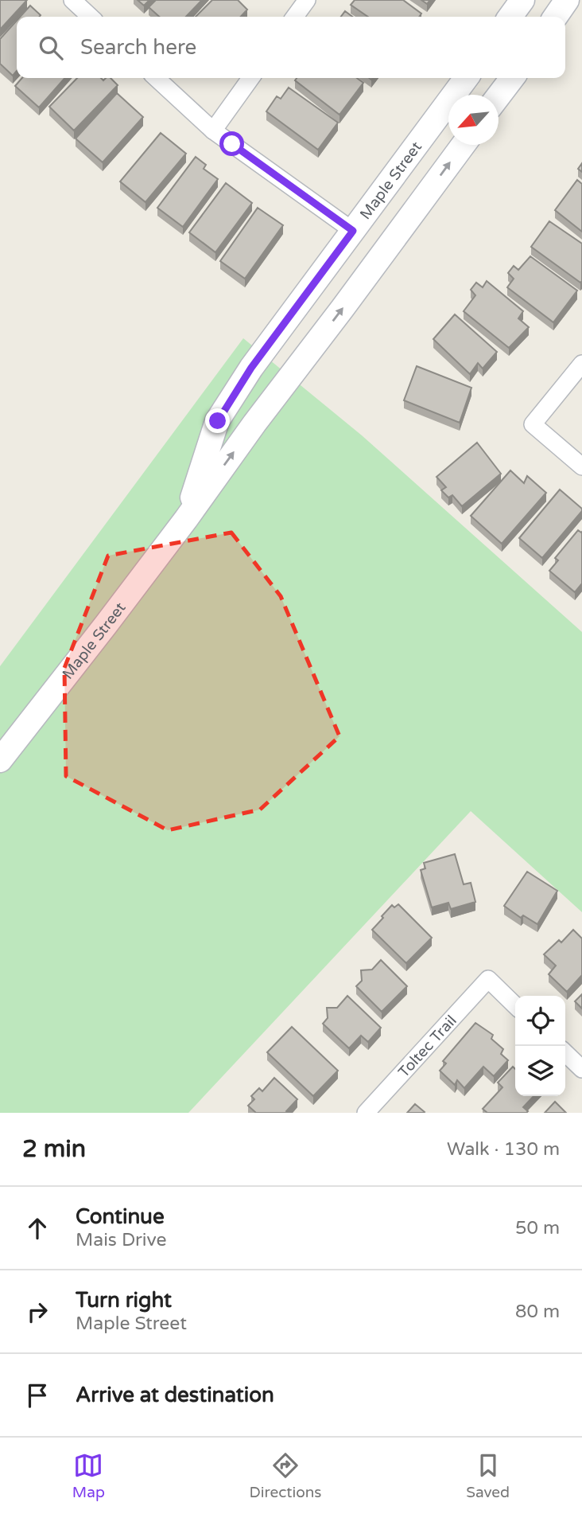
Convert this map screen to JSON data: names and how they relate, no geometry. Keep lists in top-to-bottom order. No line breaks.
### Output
{"streets":{"street":["Maple Street","Toltec Trail"]},"north":"bottom left","page":{"search":"Search here","heading":["2 min","Walk · 130 m"],"list":[["Continue","Mais Drive","50 m"],["Turn right","Maple Street","80 m"],"Arrive at destination"],"nav":["Map","Directions","Saved"]}}
